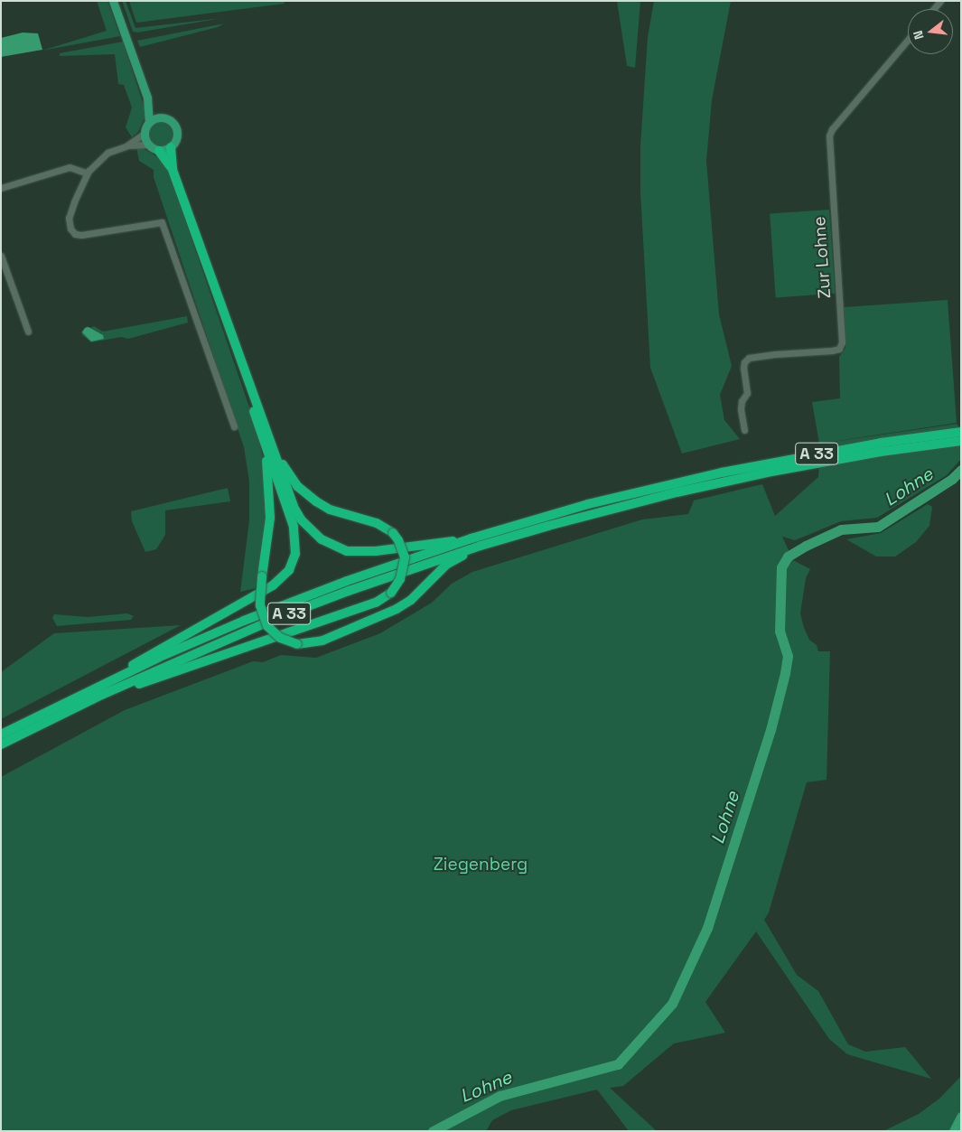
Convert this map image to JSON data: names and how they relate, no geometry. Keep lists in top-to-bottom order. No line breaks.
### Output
{"streets":{"highway":["A 33"],"street":["Zur Lohne"]},"water":["Lohne"],"parks":["Ziegenberg"],"north":"left"}
